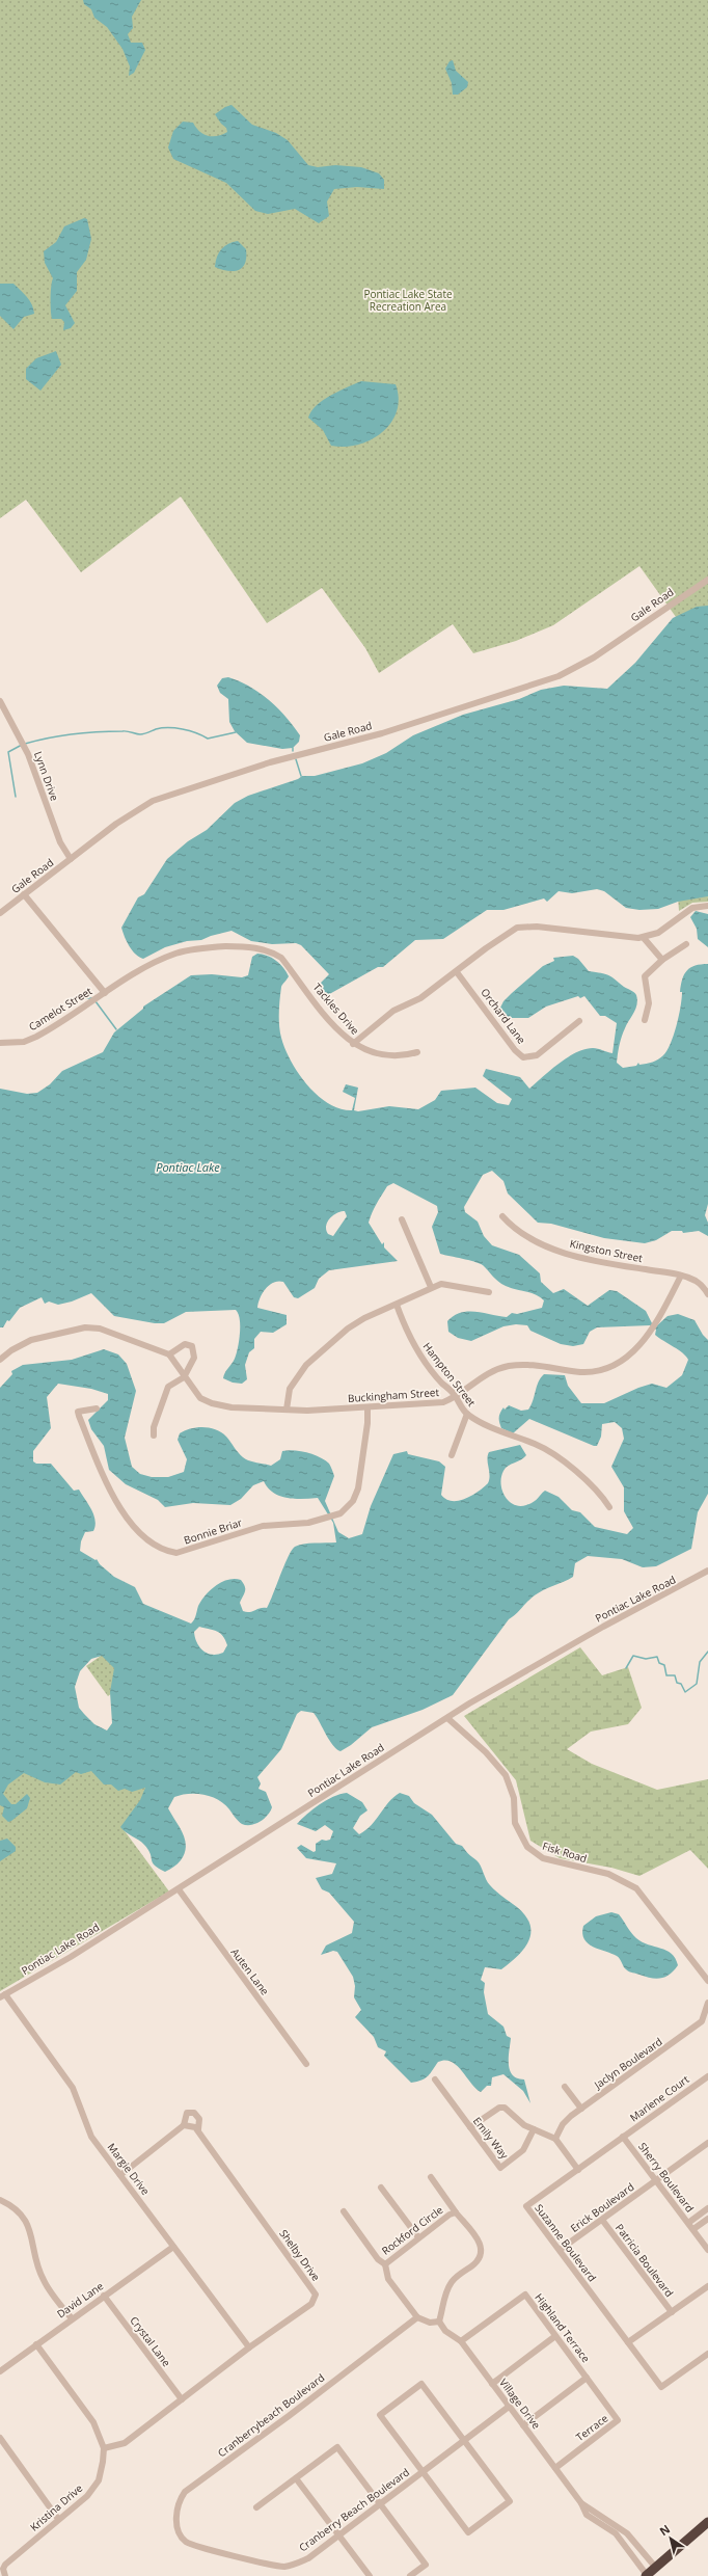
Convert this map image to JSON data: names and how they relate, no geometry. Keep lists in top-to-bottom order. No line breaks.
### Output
{"streets":{"street":["Gale Road","Lynn Drive","Camelot Street","Tackles Drive","Orchard Lane","Kingston Street","Hampton Street","Buckingham Street","Bonnie Briar","Pontiac Lake Road","Fisk Road","Auten Lane","Jaclyn Boulevard","Marlene Court","Emily Way","Margie Drive","Sherry Boulevard","Erick Boulevard","Rockford Circle","Suzanne Boulevard","Shelby Drive","Patricia Boulevard","David Lane","Highland Terrace","Crystal Lane","Village Drive","Cranberrybeach Boulevard","Terrace","Kristina Drive","Cranberry Beach Boulevard"]},"crossings":[["Gale Road","Lynn Drive"],["Camelot Street","Tackles Drive"],["Tackles Drive","Orchard Lane"],["Kingston Street","Buckingham Street"],["Hampton Street","Buckingham Street"],["Buckingham Street","Bonnie Briar"],["Pontiac Lake Road","Fisk Road"],["Pontiac Lake Road","Auten Lane"],["Pontiac Lake Road","Margie Drive"],["Marlene Court","Sherry Boulevard"],["Marlene Court","Suzanne Boulevard"],["Margie Drive","Shelby Drive"],["Margie Drive","David Lane"],["Sherry Boulevard","Erick Boulevard"],["Sherry Boulevard","Suzanne Boulevard"],["Erick Boulevard","Suzanne Boulevard"],["Erick Boulevard","Patricia Boulevard"],["Rockford Circle","Village Drive"],["Rockford Circle","Cranberrybeach Boulevard"],["Shelby Drive","Crystal Lane"],["Shelby Drive","Kristina Drive"],["David Lane","Crystal Lane"],["Highland Terrace","Village Drive"],["Highland Terrace","Terrace"],["Village Drive","Terrace"],["Village Drive","Cranberry Beach Boulevard"],["Cranberrybeach Boulevard","Cranberry Beach Boulevard"]],"water":["Pontiac Lake"],"parks":["Pontiac Lake State Recreation Area"],"north":"top left"}
